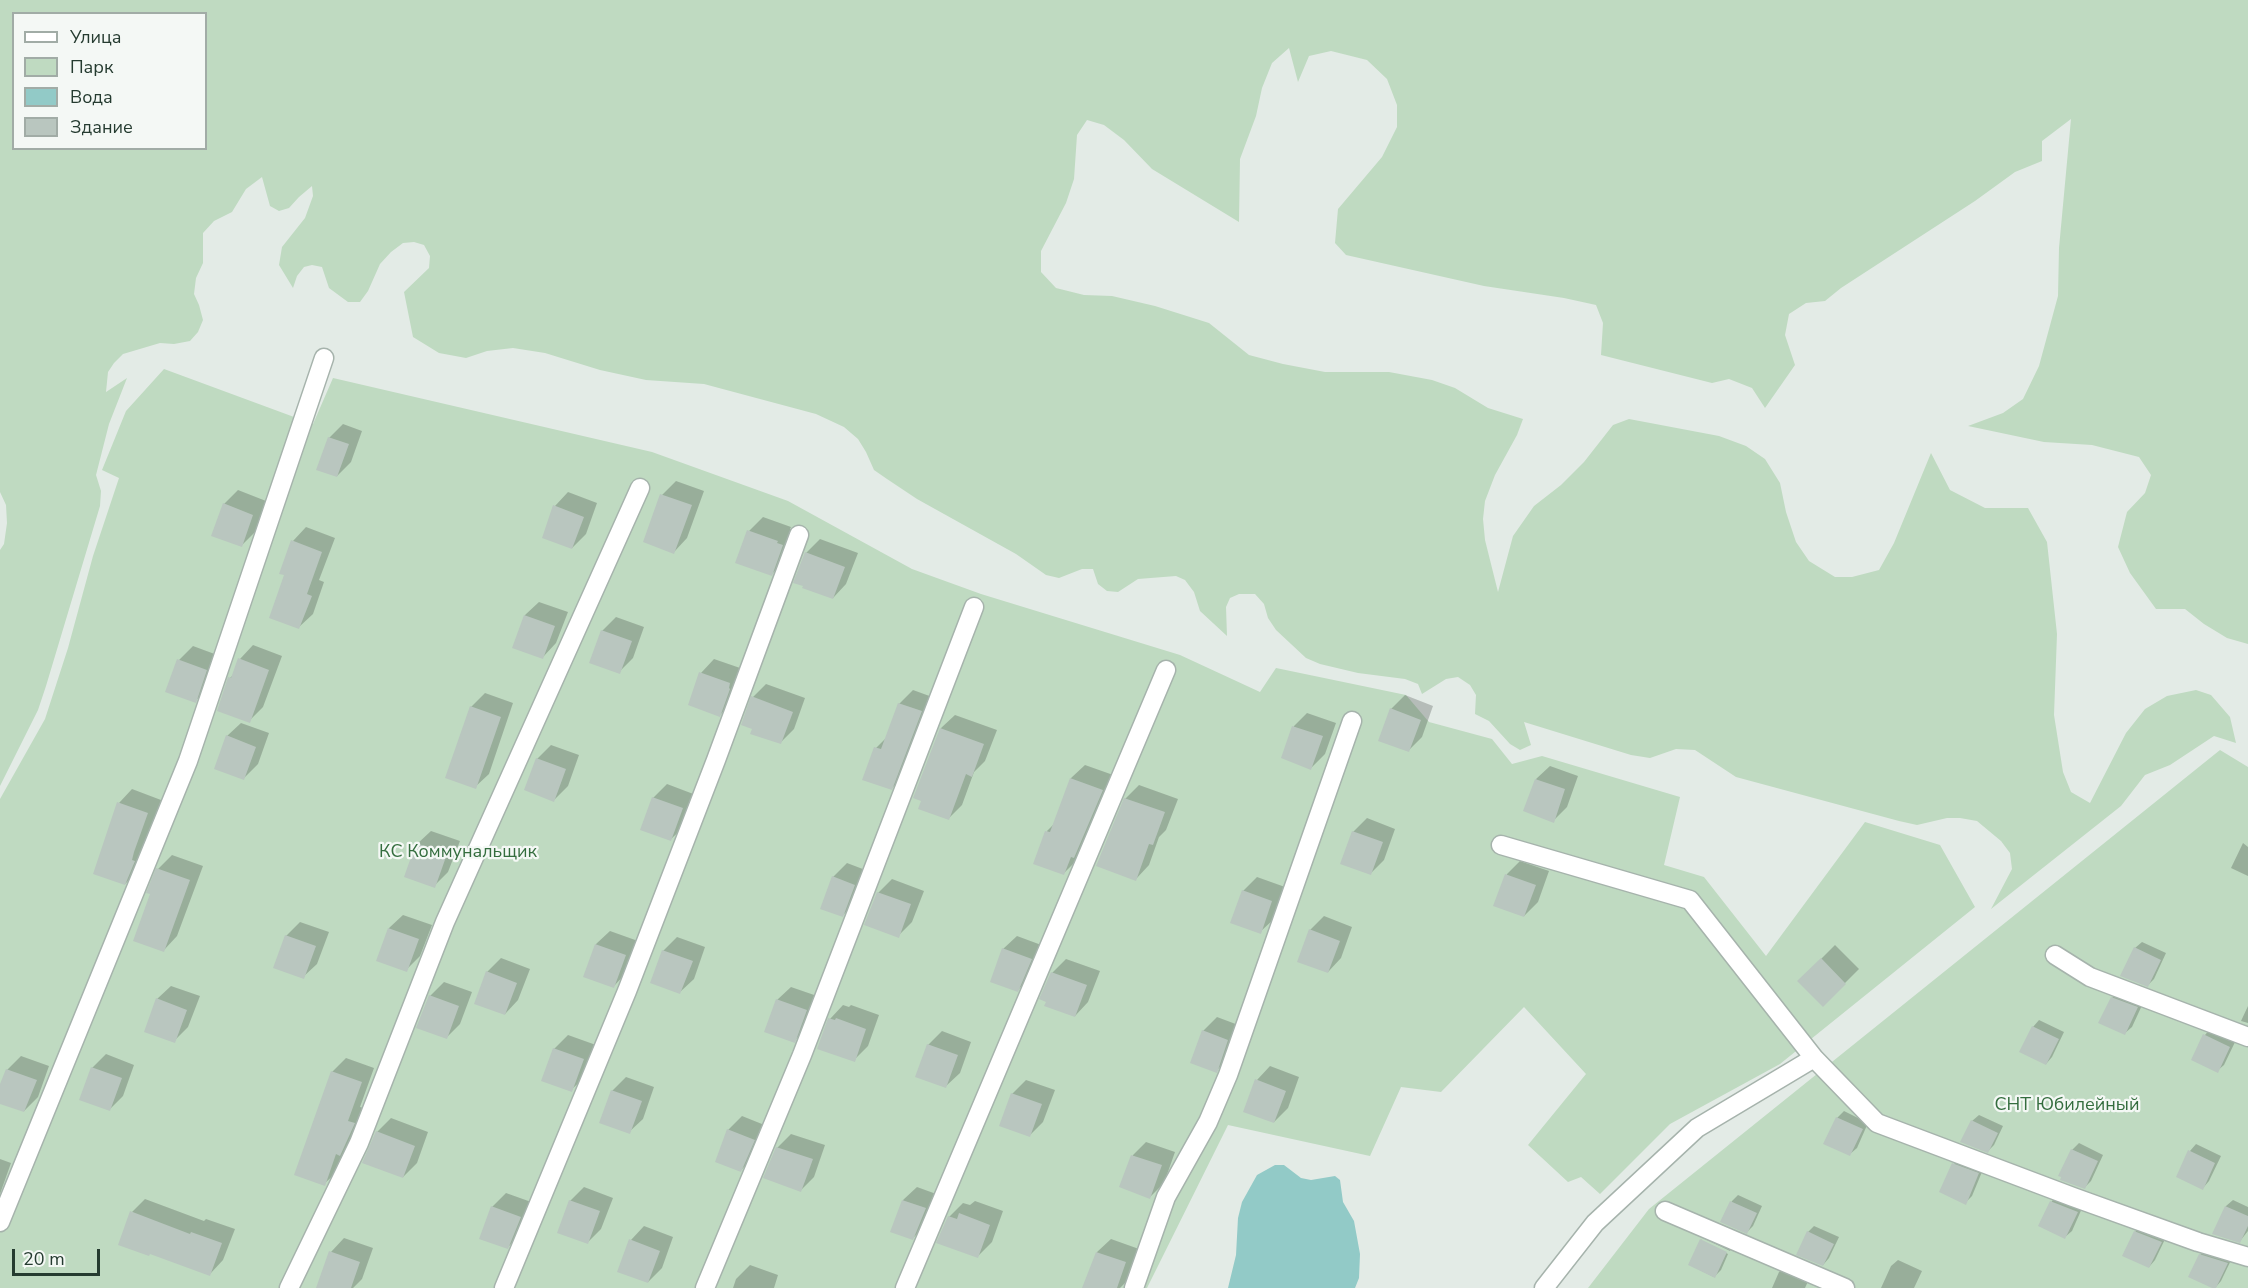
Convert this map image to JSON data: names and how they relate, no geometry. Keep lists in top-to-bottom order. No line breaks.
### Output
{"parks":["КС Коммунальщик","СНТ Юбилейный"],"legend":["Улица","Парк","Вода","Здание"],"scale_bar":"20 m"}
